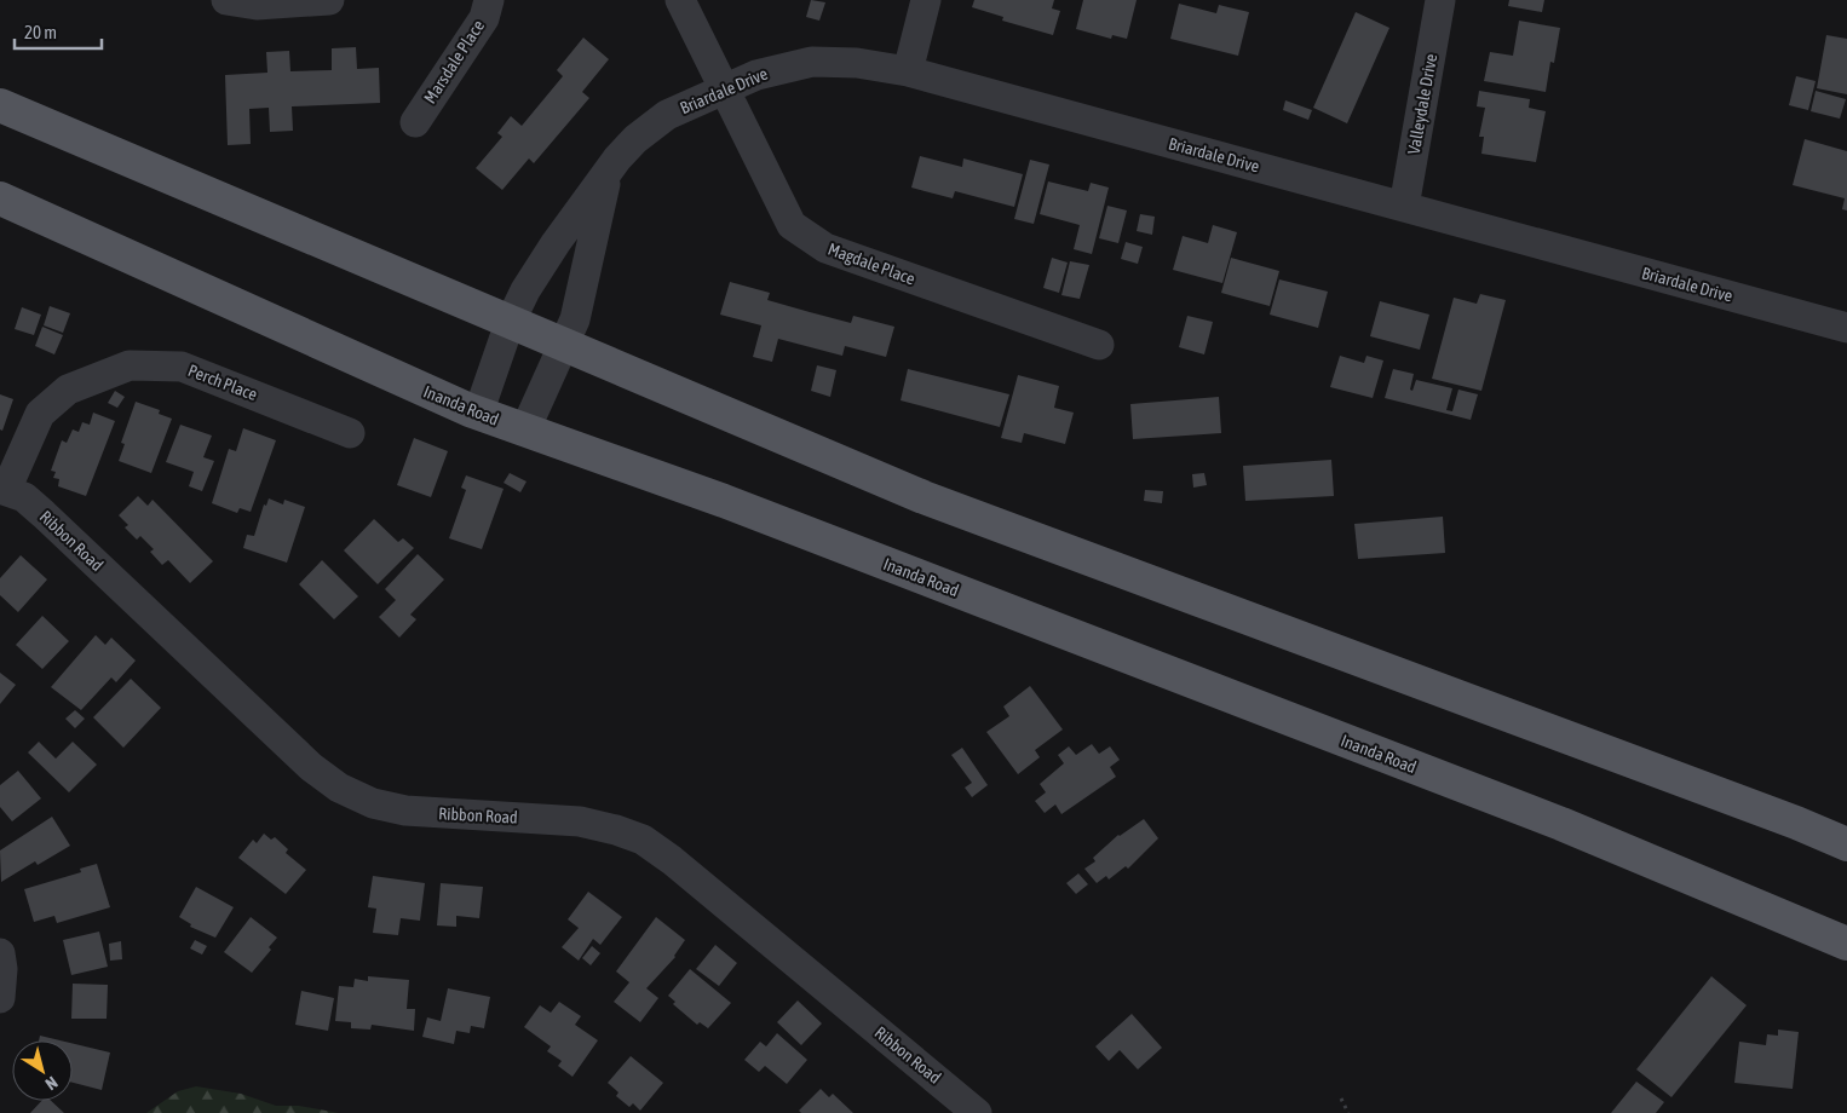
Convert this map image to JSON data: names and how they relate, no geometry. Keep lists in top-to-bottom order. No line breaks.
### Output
{"streets":{"main road":["Inanda Road"],"street":["Marsdale Place","Briardale Drive","Valleydale Drive","Magdale Place","Perch Place","Ribbon Road"]},"crossings":[["Briardale Drive","Valleydale Drive"],["Briardale Drive","Magdale Place"],["Briardale Drive","Inanda Road"],["Perch Place","Ribbon Road"]],"scale_bar":"20 m","north":"bottom right"}
